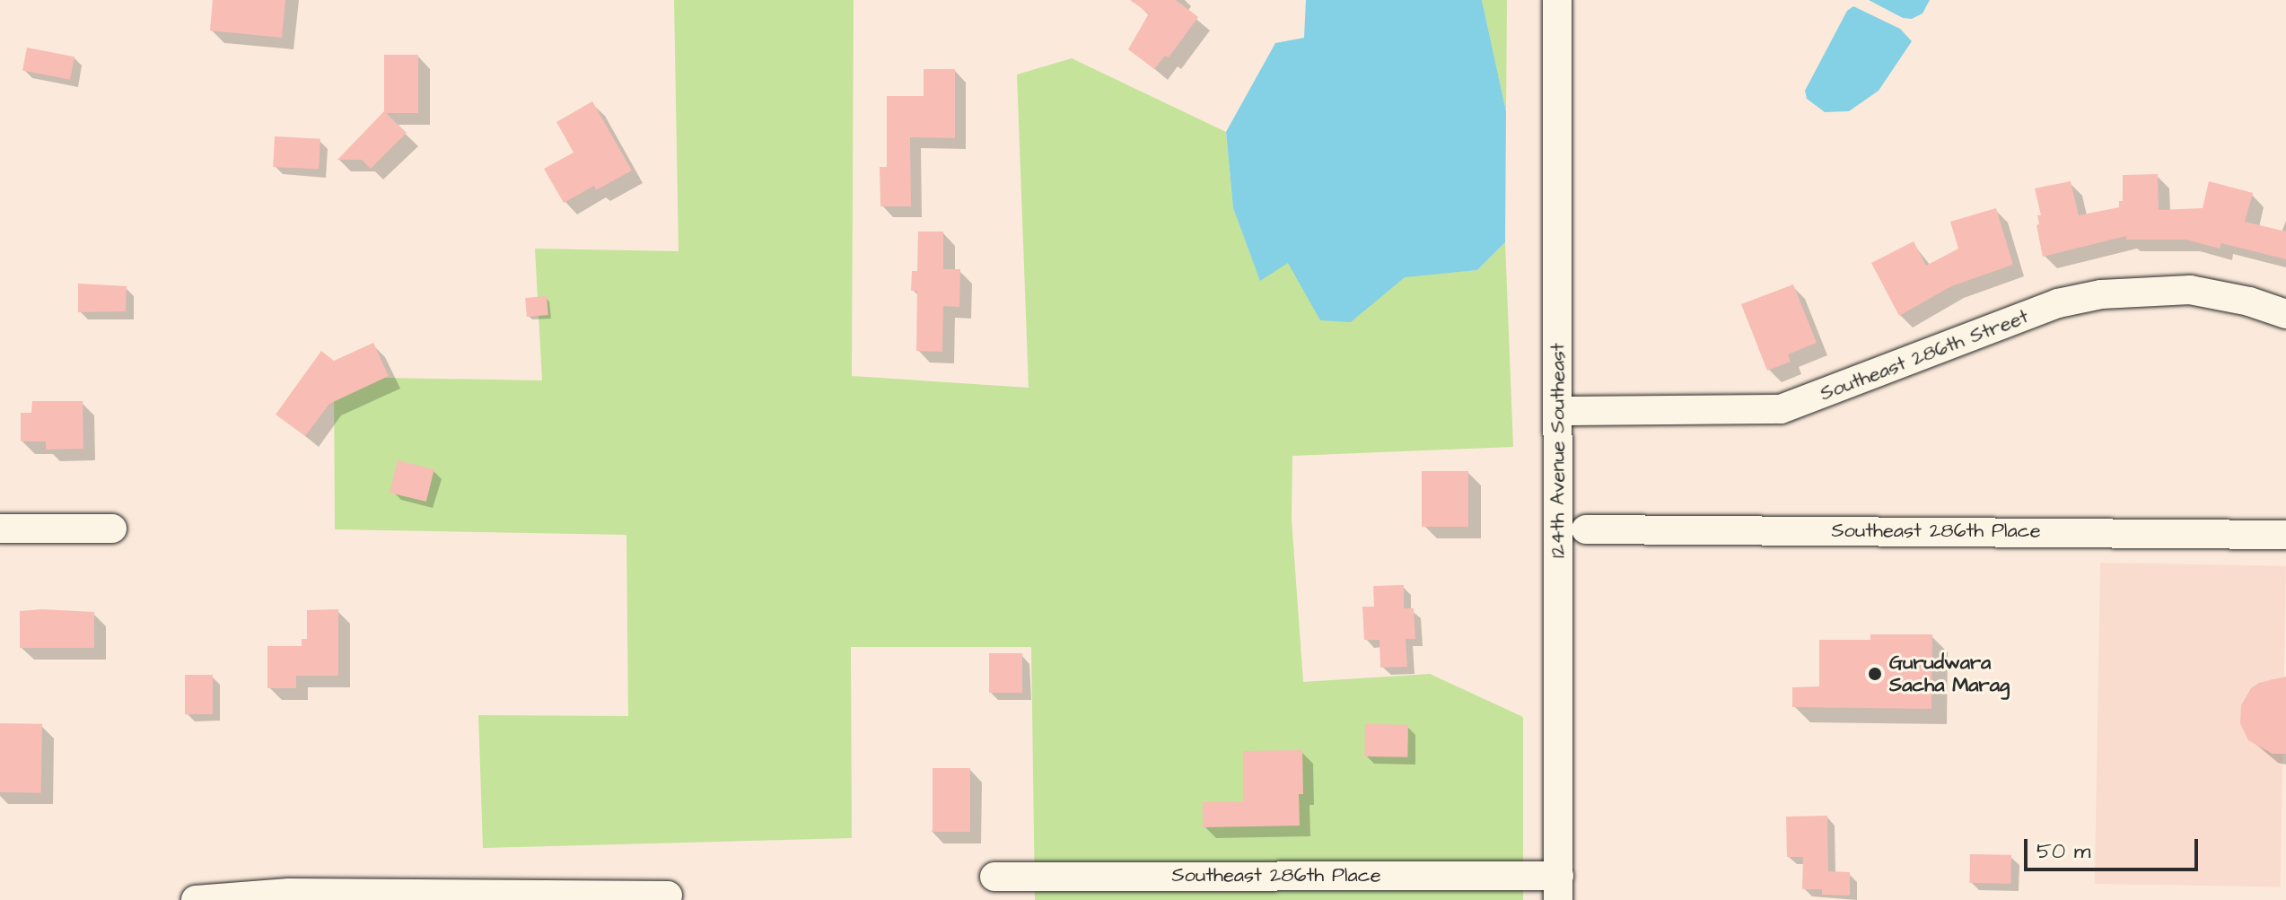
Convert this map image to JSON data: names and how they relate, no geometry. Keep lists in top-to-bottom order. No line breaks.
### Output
{"streets":{"street":["Southeast 286th Street","124th Avenue Southeast","Southeast 286th Place"]},"crossings":[["Southeast 286th Street","124th Avenue Southeast"],["124th Avenue Southeast","Southeast 286th Place"]],"places":["Gurudwara Sacha Marag"],"scale_bar":"50 m"}
